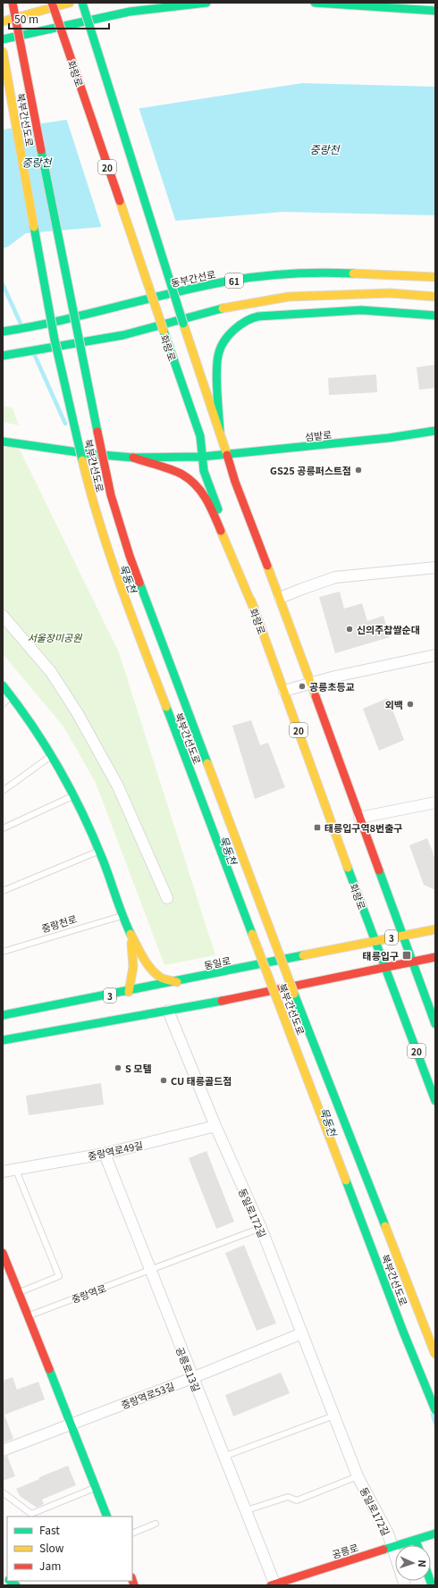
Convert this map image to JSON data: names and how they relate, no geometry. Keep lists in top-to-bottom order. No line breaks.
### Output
{"streets":{"main road":["화랑로","북부간선도로","20","동부간선로","61","섬밭로","3","동일로","공릉로"],"street":["중랑역로49길","동일로172길","공릉로13길","중랑역로53길"],"lane":["중랑천로","중랑역로"]},"crossings":[["화랑로","섬밭로"],["화랑로","동일로"],["중랑역로49길","동일로172길"],["중랑역로49길","공릉로13길"],["동일로172길","중랑역로"],["동일로172길","공릉로13길"],["동일로172길","중랑역로53길"],["동일로172길","공릉로"],["중랑역로","공릉로13길"],["공릉로13길","중랑역로53길"],["공릉로13길","공릉로"]],"water":["중랑천","묵동천"],"parks":["서울장미공원"],"places":{"other":["GS25 공릉퍼스트점","신의주찹쌀순대","공릉초등교","외백","S 모텔","CU 태릉골드점"],"transit":["태릉입구역8번출구","태릉입구"]},"legend":["Fast","Slow","Jam"],"scale_bar":"50 m","north":"right"}
